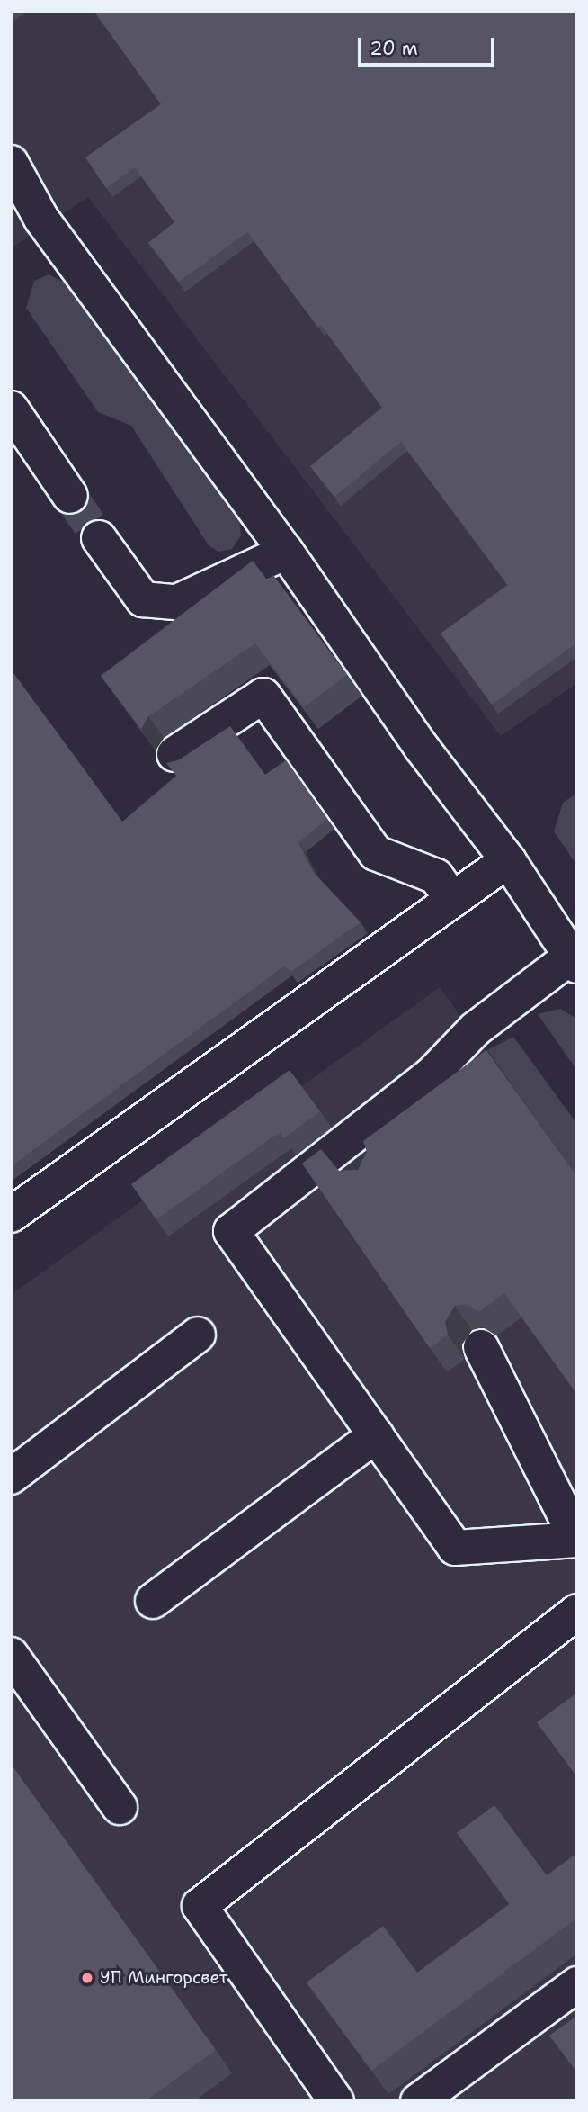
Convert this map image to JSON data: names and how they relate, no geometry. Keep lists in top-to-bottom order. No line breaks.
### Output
{"places":["УП Мингорсвет"],"scale_bar":"20 m"}
